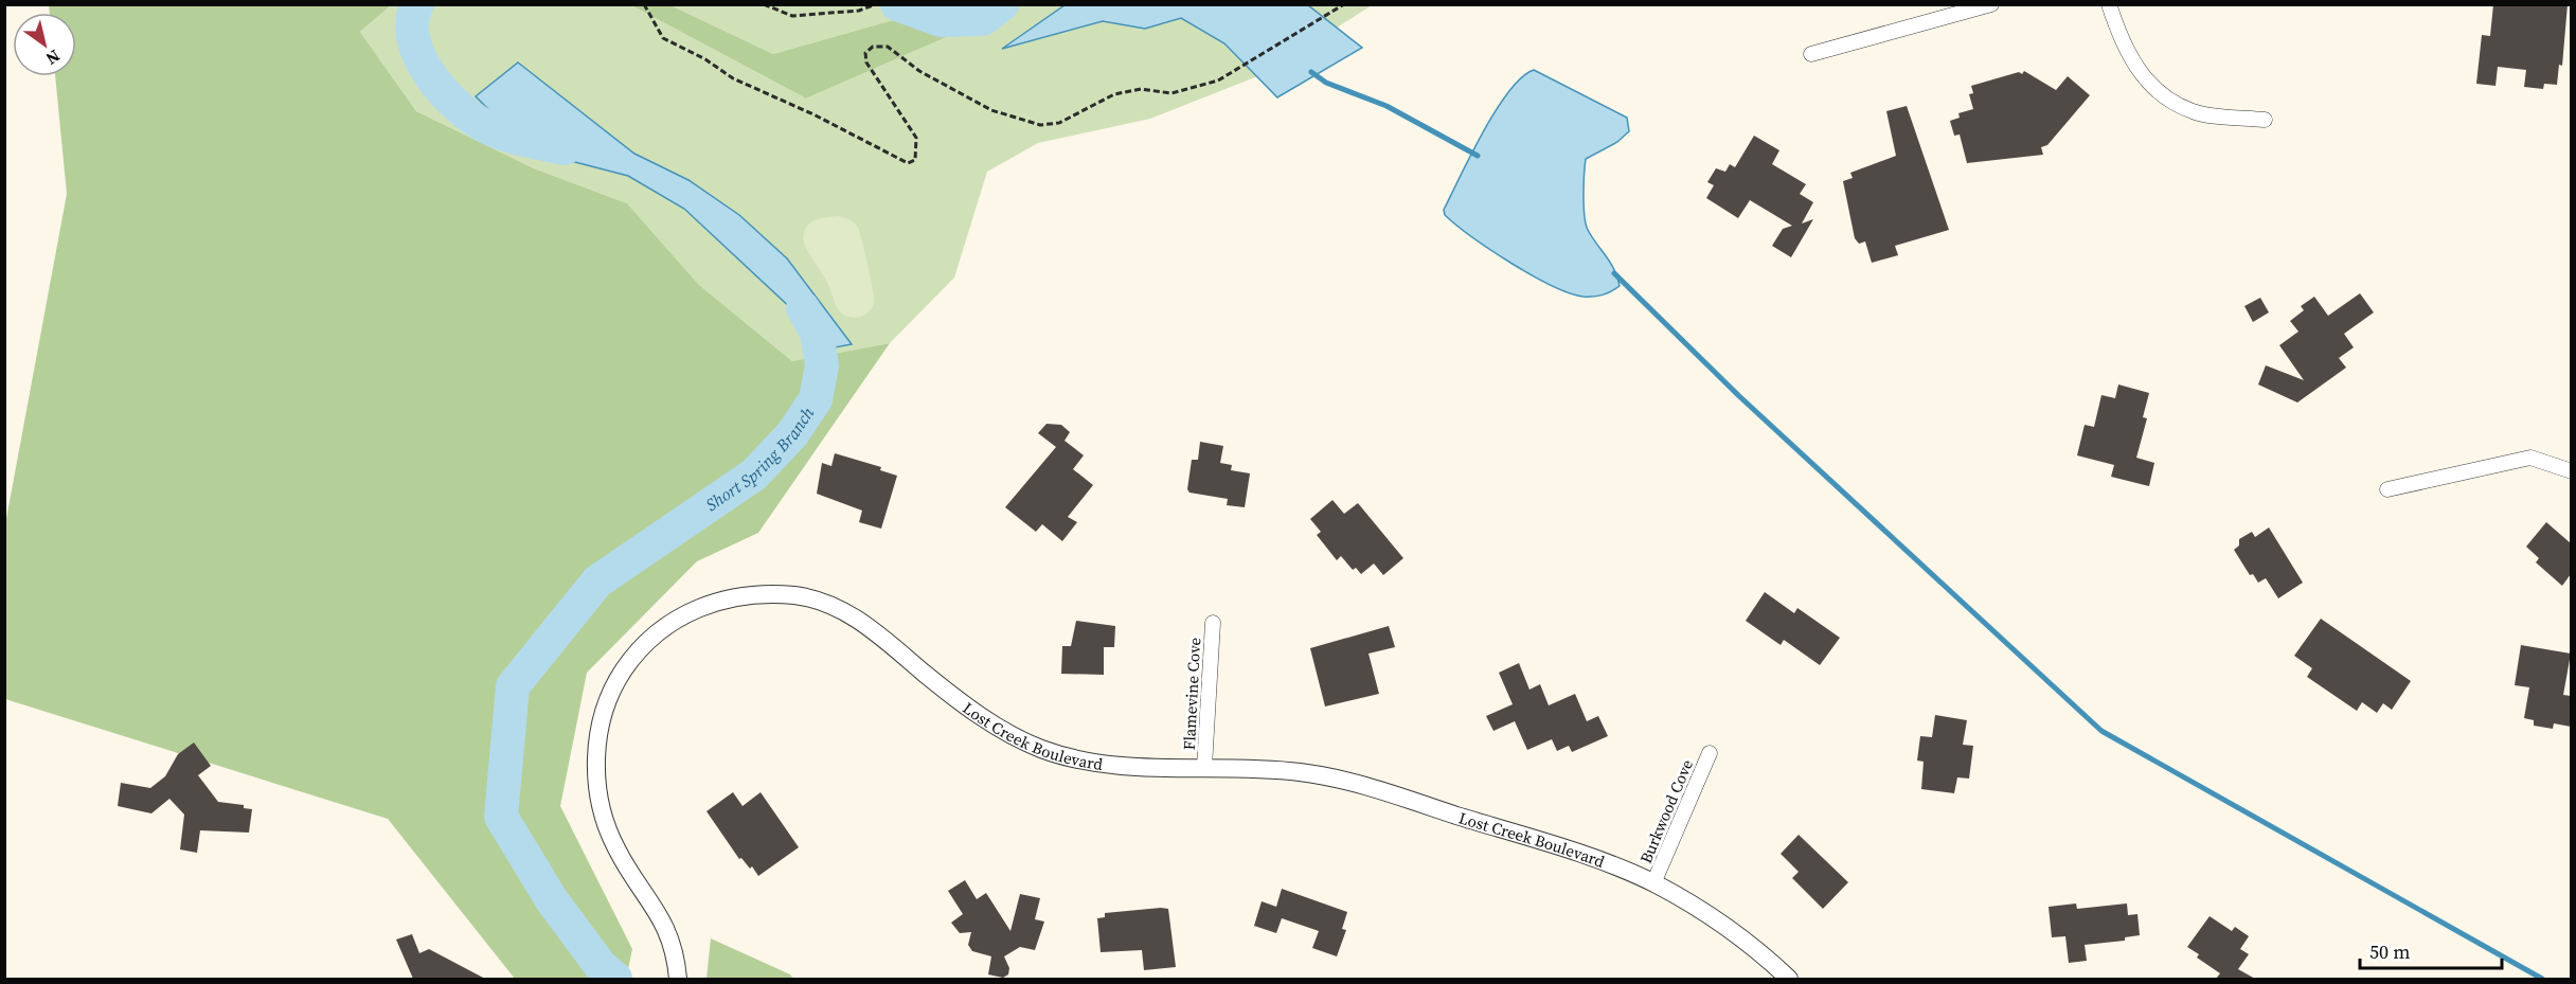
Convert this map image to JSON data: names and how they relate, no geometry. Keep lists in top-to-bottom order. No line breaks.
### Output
{"streets":{"street":["Flamevine Cove","Lost Creek Boulevard","Burkwood Cove"]},"crossings":[["Flamevine Cove","Lost Creek Boulevard"],["Lost Creek Boulevard","Burkwood Cove"]],"water":["Short Spring Branch"],"scale_bar":"50 m","north":"bottom right"}
